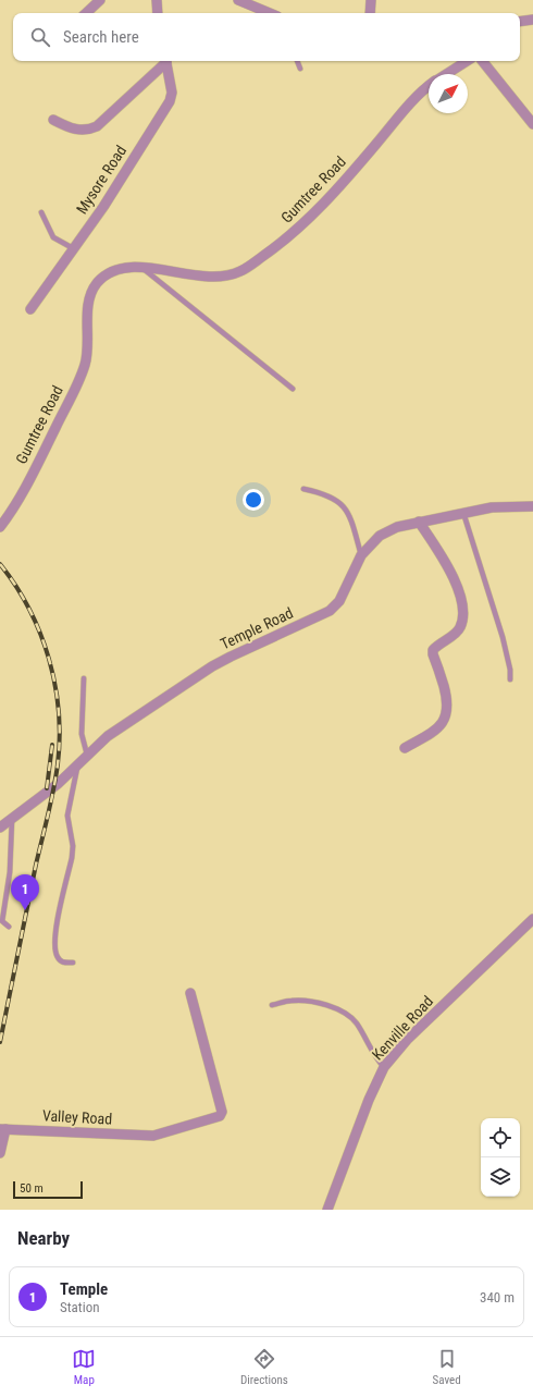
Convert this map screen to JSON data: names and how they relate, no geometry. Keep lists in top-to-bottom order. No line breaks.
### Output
{"streets":{"street":["Mysore Road","Gumtree Road","Temple Road","Kenville Road","Valley Road"]},"scale_bar":"50 m","north":"top right","page":{"search":"Search here","pins":"1","scale":"50 m","heading":"Nearby","list":[{"mark":"1","name":"Temple","note":"Station","value":"340 m"}],"nav":["Map","Directions","Saved"]}}
